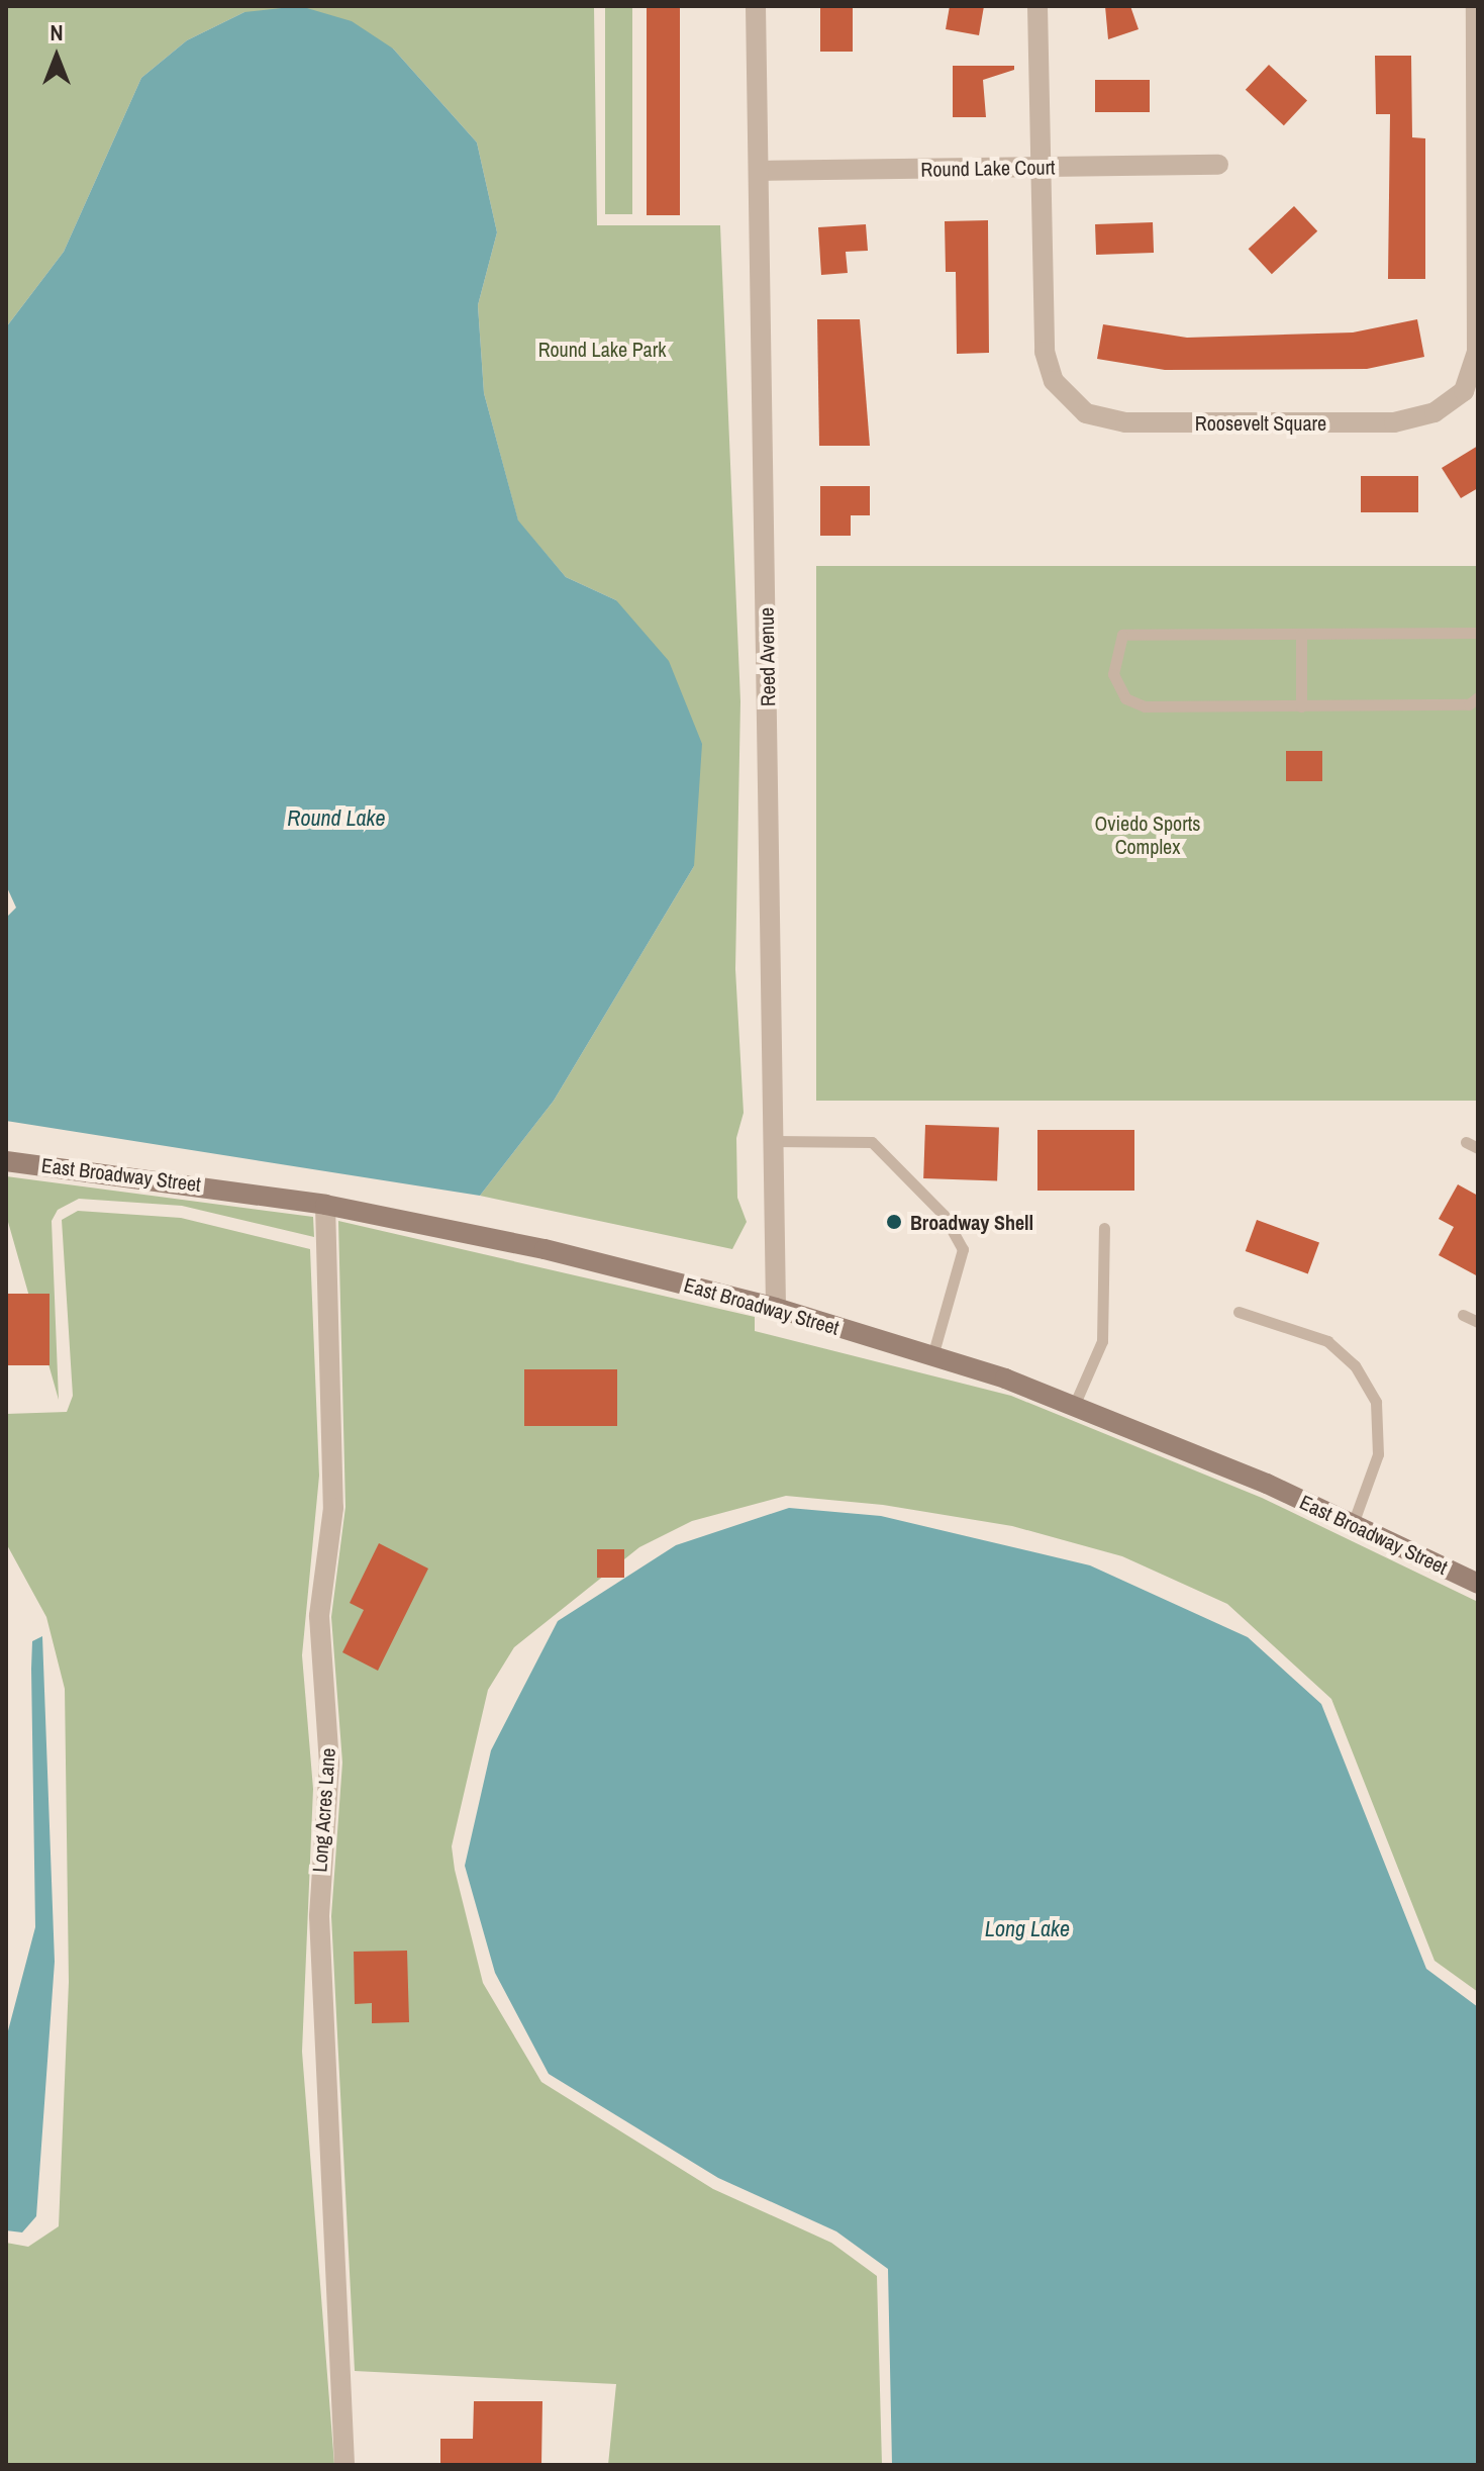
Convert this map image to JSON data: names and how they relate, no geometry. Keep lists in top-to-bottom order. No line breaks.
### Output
{"streets":{"main road":["East Broadway Street"],"street":["Round Lake Court","Roosevelt Square","Reed Avenue","Long Acres Lane"]},"crossings":[["Round Lake Court","Roosevelt Square"],["Round Lake Court","Reed Avenue"],["Reed Avenue","East Broadway Street"],["East Broadway Street","Long Acres Lane"]],"water":["Round Lake","Long Lake"],"parks":["Round Lake Park","Oviedo Sports Complex"],"places":["Broadway Shell"],"north":"top"}
